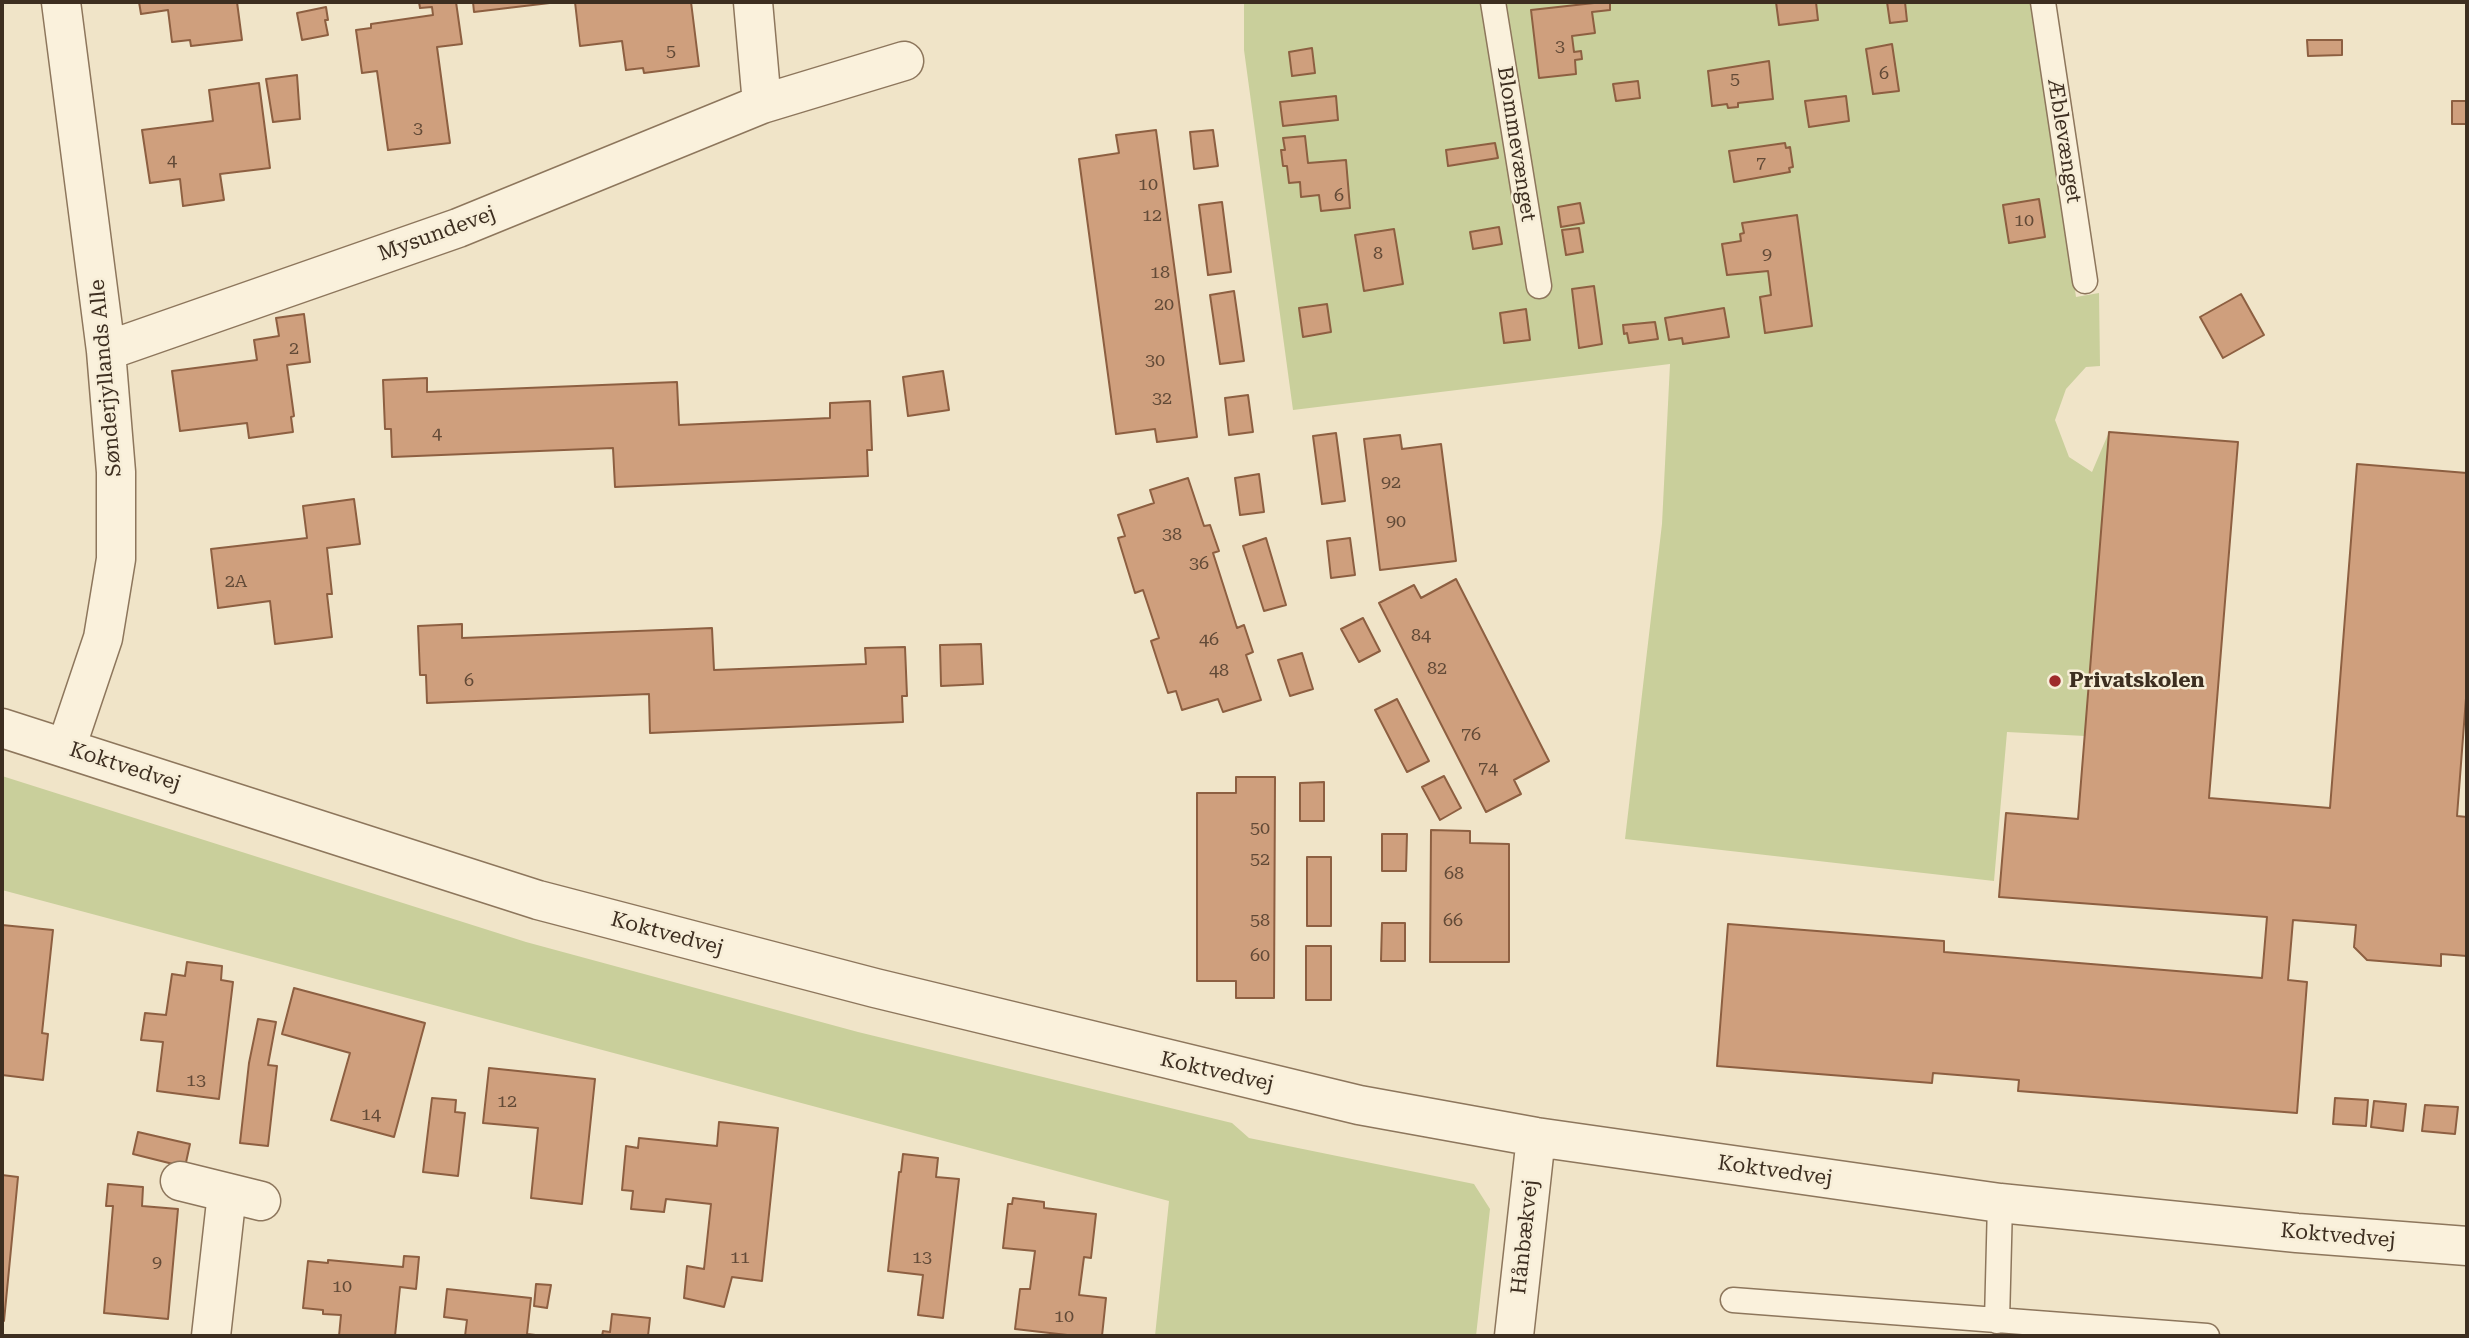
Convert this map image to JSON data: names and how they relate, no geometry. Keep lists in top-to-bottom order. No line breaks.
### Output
{"streets":{"street":["Mysundevej","Sønderjyllands Alle","Koktvedvej","Hånbækvej"],"lane":["Æblevænget","Blommevænget"]},"crossings":[["Mysundevej","Sønderjyllands Alle"],["Sønderjyllands Alle","Koktvedvej"],["Koktvedvej","Hånbækvej"]],"places":["Privatskolen"],"house_numbers":["3","5","6","5","3","4","7","10","6","12","10","8","9","18","20","2","30","32","4","92","90","38","36","2A","84","46","82","48","6","76","74","50","52","68","58","66","60","13","12","14","11","13","9","10","10"]}
